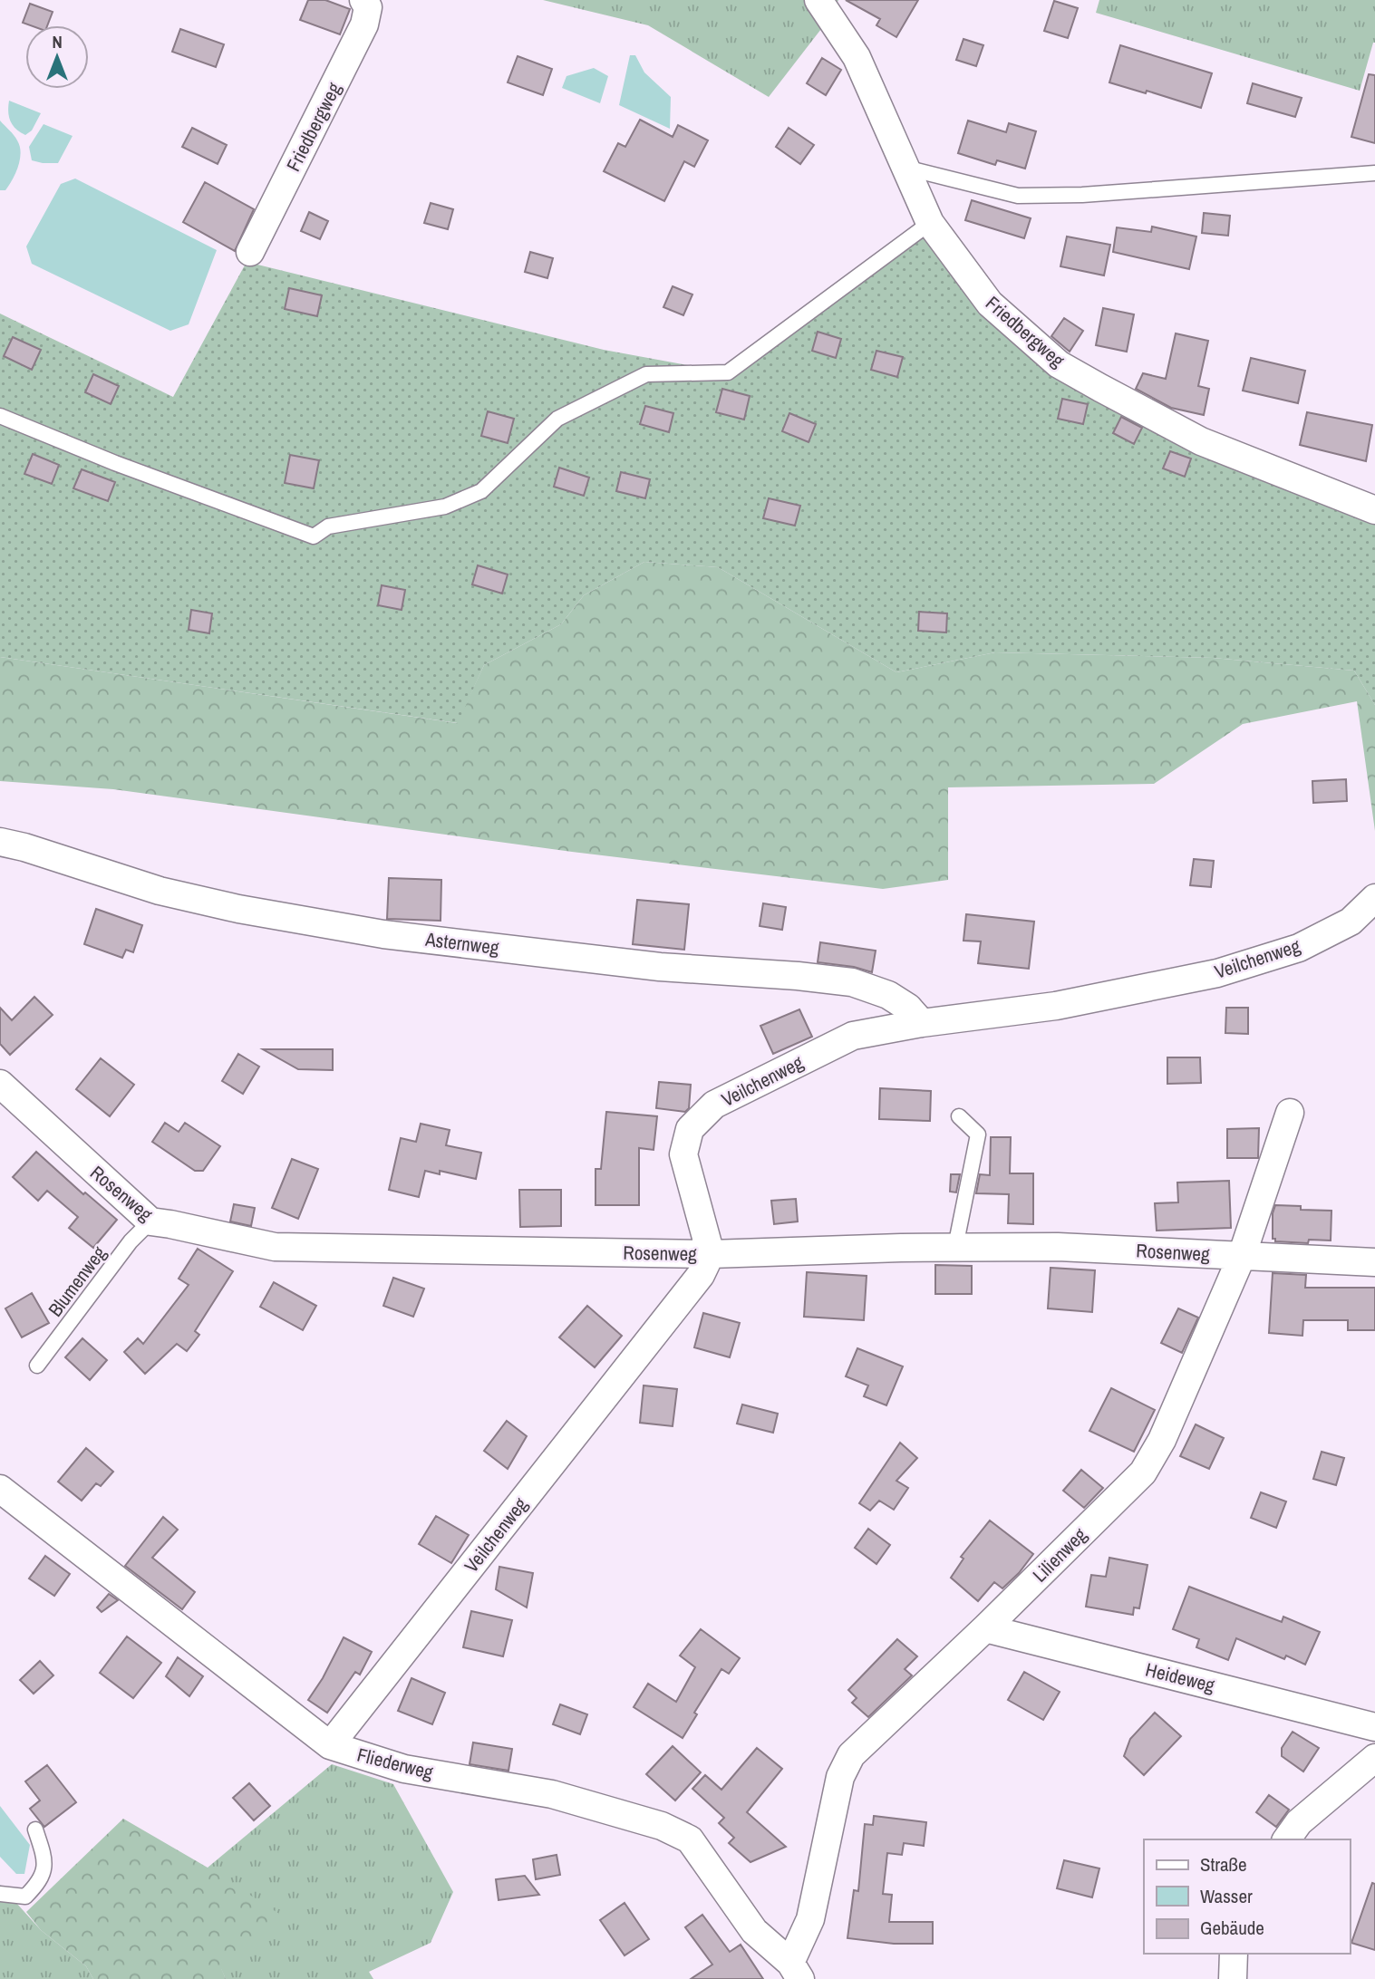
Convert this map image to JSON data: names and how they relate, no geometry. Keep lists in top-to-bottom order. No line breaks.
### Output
{"streets":{"street":["Friedbergweg","Asternweg","Veilchenweg","Rosenweg","Lilienweg","Heideweg","Fliederweg"],"lane":["Blumenweg"]},"crossings":[["Asternweg","Veilchenweg"],["Veilchenweg","Rosenweg"],["Veilchenweg","Fliederweg"],["Rosenweg","Blumenweg"],["Rosenweg","Lilienweg"],["Lilienweg","Heideweg"],["Lilienweg","Fliederweg"]],"legend":["Straße","Wasser","Gebäude"],"north":"top"}
